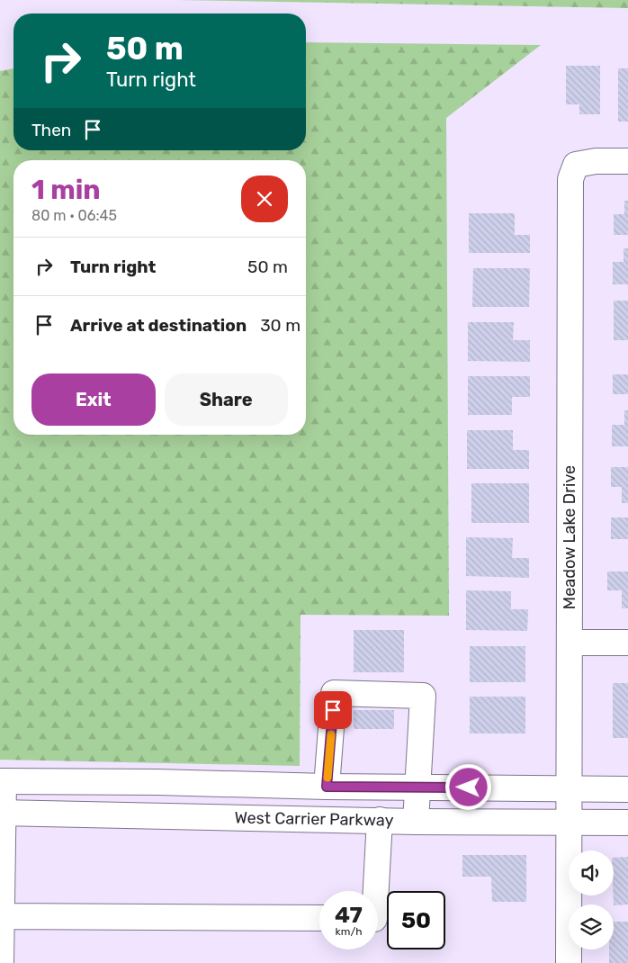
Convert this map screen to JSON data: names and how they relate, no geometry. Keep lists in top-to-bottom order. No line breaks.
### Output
{"streets":{"main road":["Meadow Lake Drive","West Carrier Parkway"]},"crossings":[["Meadow Lake Drive","West Carrier Parkway"]],"page":{"turn":["50 m","Turn right"],"then":"Then","heading":["1 min","80 m · 06:45"],"list":[{"name":"Turn right","value":"50 m"},{"name":"Arrive at destination","value":"30 m"}],"buttons":["Exit","Share"],"speed":"47 km/h","limit":"50"}}
